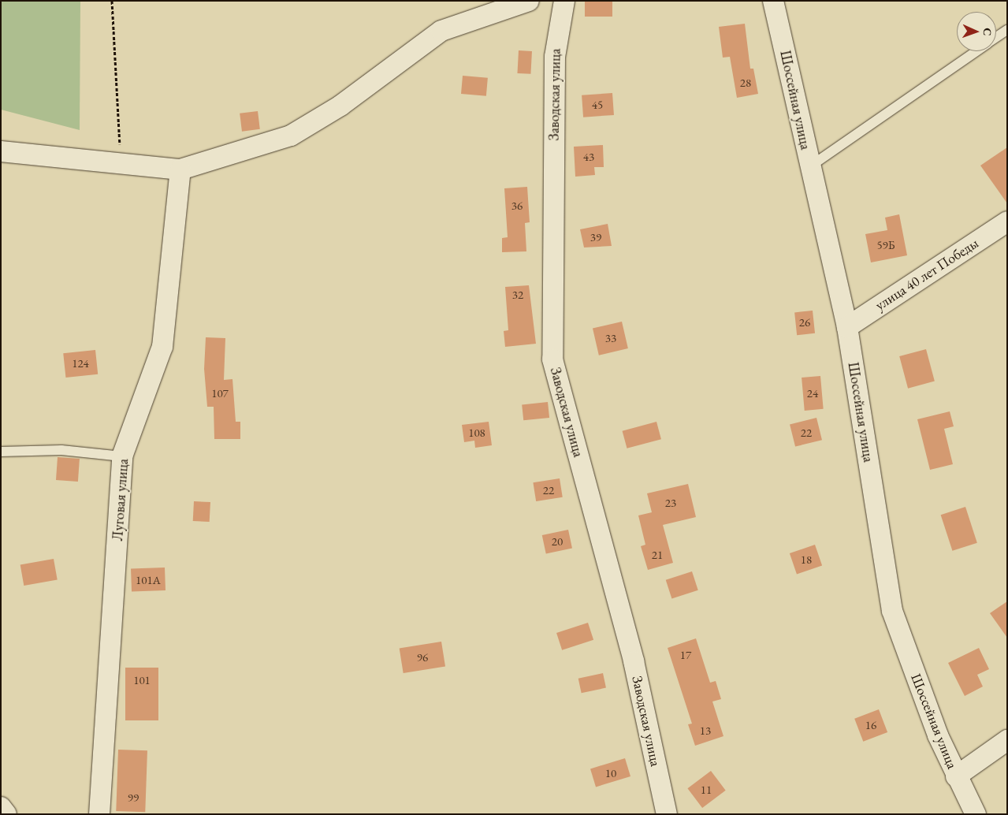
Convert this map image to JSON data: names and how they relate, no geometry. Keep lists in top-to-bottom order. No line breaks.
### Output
{"streets":{"street":["Заводская улица","Шоссейная улица","улица 40 лет Победы","Луговая улица"]},"crossings":[["Шоссейная улица","улица 40 лет Победы"]],"house_numbers":["28","45","43","36","39","59Б","32","26","33","124","107","24","108","22","22","23","20","21","18","101А","17","96","101","16","13","10","11","99"],"north":"right"}
